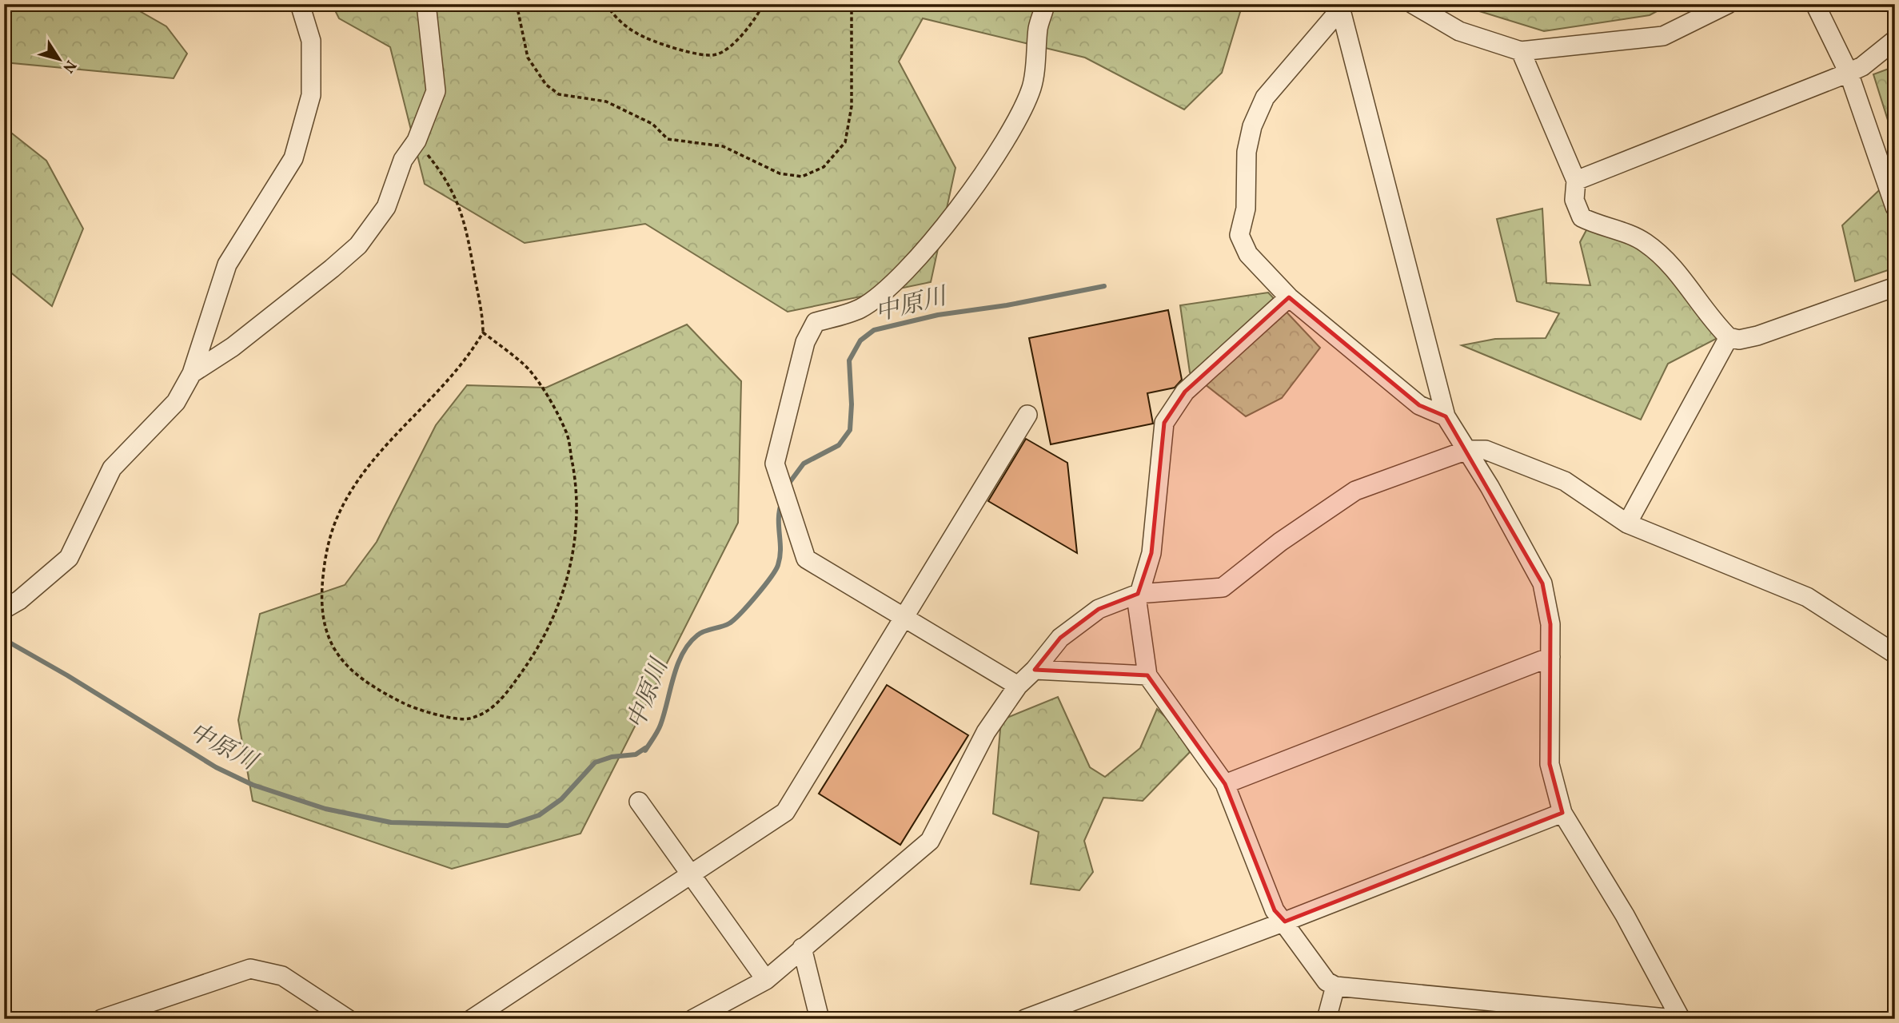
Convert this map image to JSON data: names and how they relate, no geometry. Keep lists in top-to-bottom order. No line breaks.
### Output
{"water":["中原川"],"north":"bottom right"}
